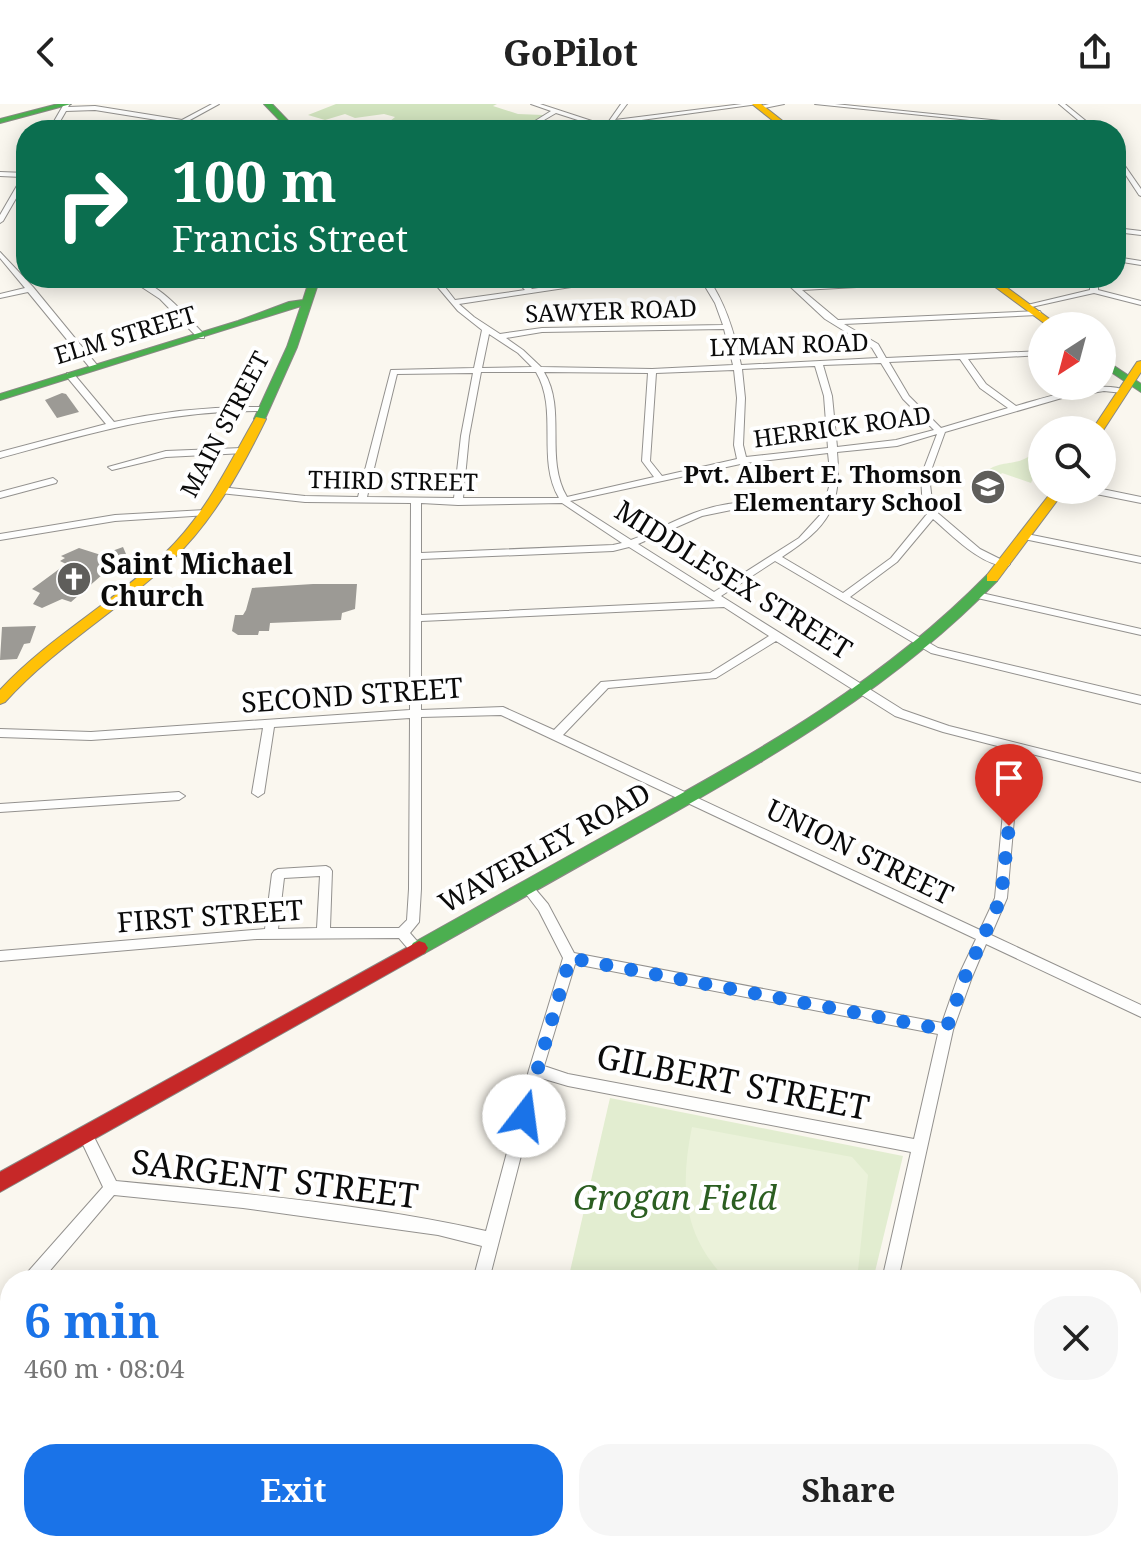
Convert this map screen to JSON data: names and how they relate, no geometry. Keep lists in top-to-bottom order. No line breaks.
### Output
{"streets":{"street":["SAWYER ROAD","ELM STREET","LYMAN ROAD","MAIN STREET","HERRICK ROAD","THIRD STREET","MIDDLESEX STREET","SECOND STREET","WAVERLEY ROAD","UNION STREET","FIRST STREET","GILBERT STREET","SARGENT STREET"]},"crossings":[["ELM STREET","MAIN STREET"],["LYMAN ROAD","THIRD STREET"],["MAIN STREET","THIRD STREET"],["HERRICK ROAD","THIRD STREET"],["HERRICK ROAD","MIDDLESEX STREET"],["THIRD STREET","MIDDLESEX STREET"],["MIDDLESEX STREET","WAVERLEY ROAD"],["SECOND STREET","WAVERLEY ROAD"],["SECOND STREET","UNION STREET"],["WAVERLEY ROAD","UNION STREET"],["WAVERLEY ROAD","SARGENT STREET"]],"parks":["Grogan Field"],"places":{"school or university":["Pvt. Albert E. Thomson Elementary School"],"church":["Saint Michael Church"]},"north":"bottom left","page":{"header":"GoPilot","turn":["100 m","Francis Street"],"heading":["6 min","460 m · 08:04"],"buttons":["Exit","Share"]}}
